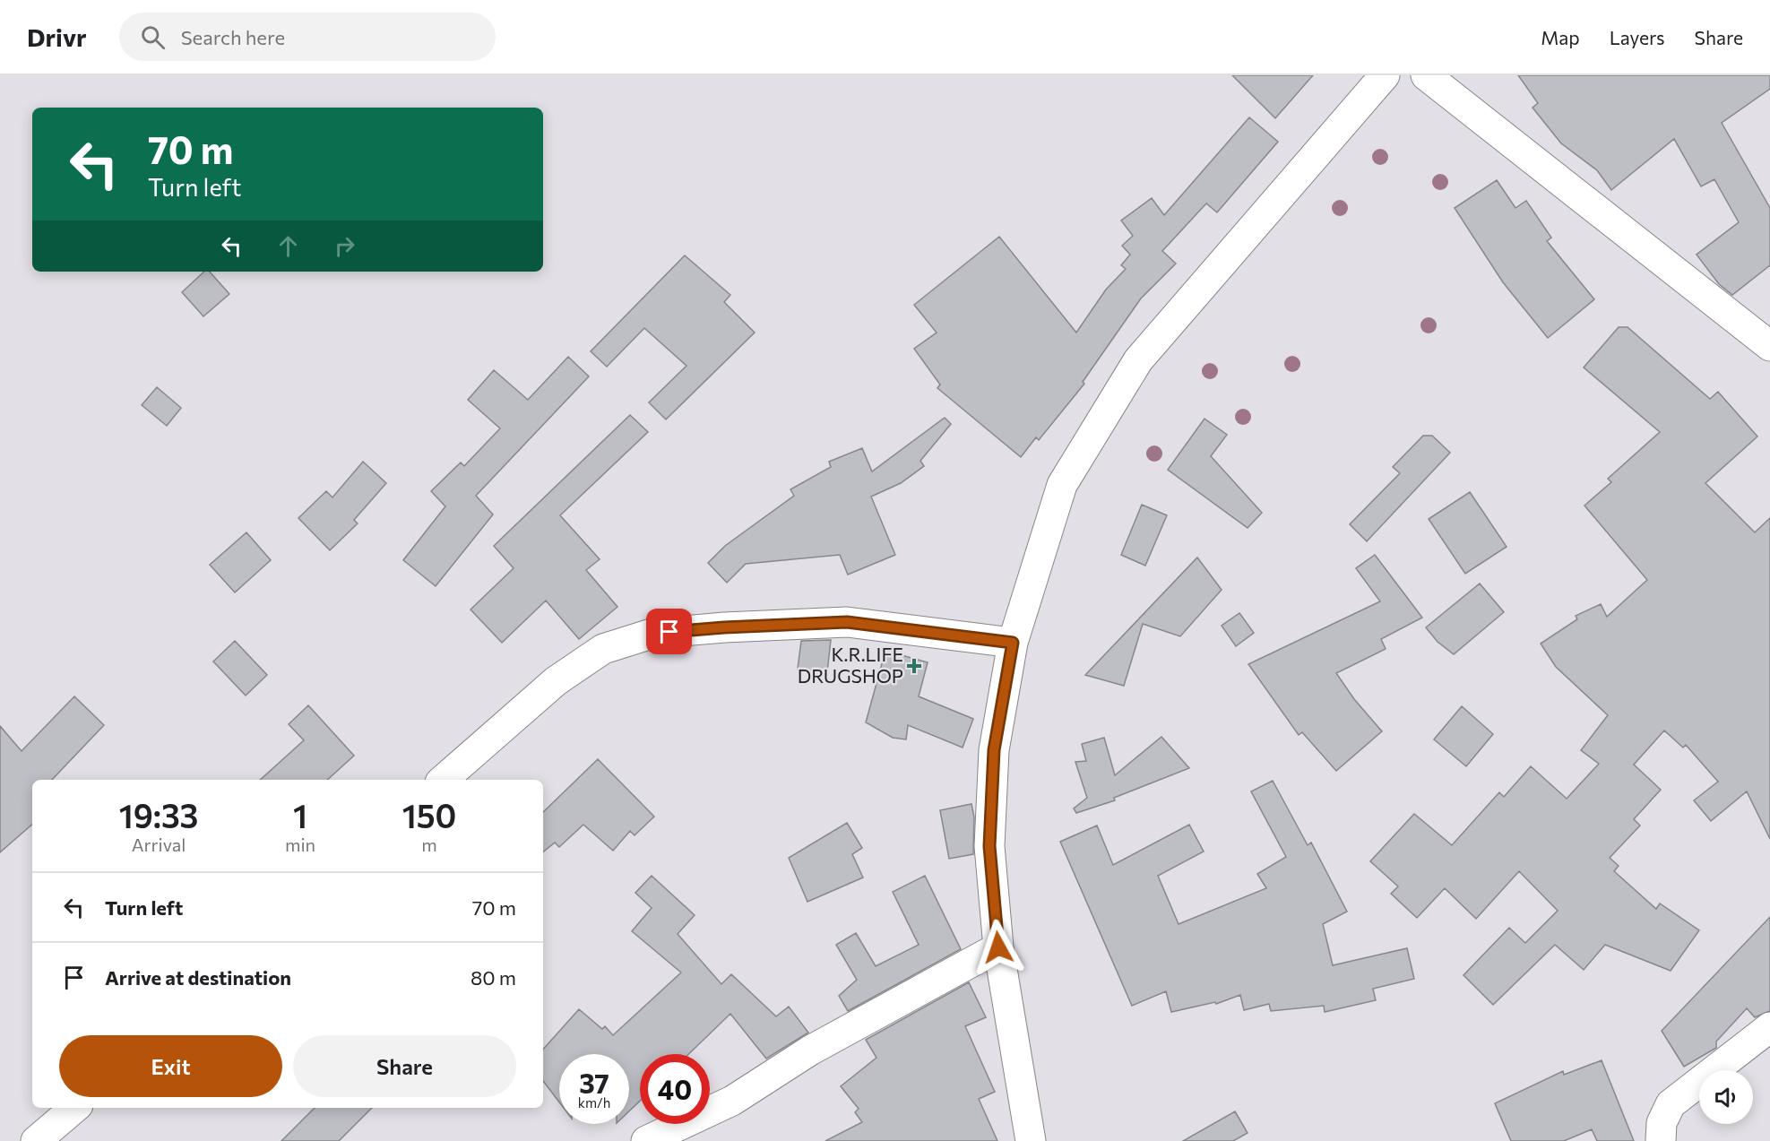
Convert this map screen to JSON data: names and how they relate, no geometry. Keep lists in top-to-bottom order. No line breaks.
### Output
{"places":{"health":["K.R.LIFE DRUGSHOP"]},"page":{"header":"Drivr","search":"Search here","nav":["Map","Layers","Share"],"turn":["70 m","Turn left"],"eta":["19:33","Arrival","1","min","150","m"],"list":[{"name":"Turn left","value":"70 m"},{"name":"Arrive at destination","value":"80 m"}],"buttons":["Exit","Share"],"speed":"37 km/h","limit":"40"}}
